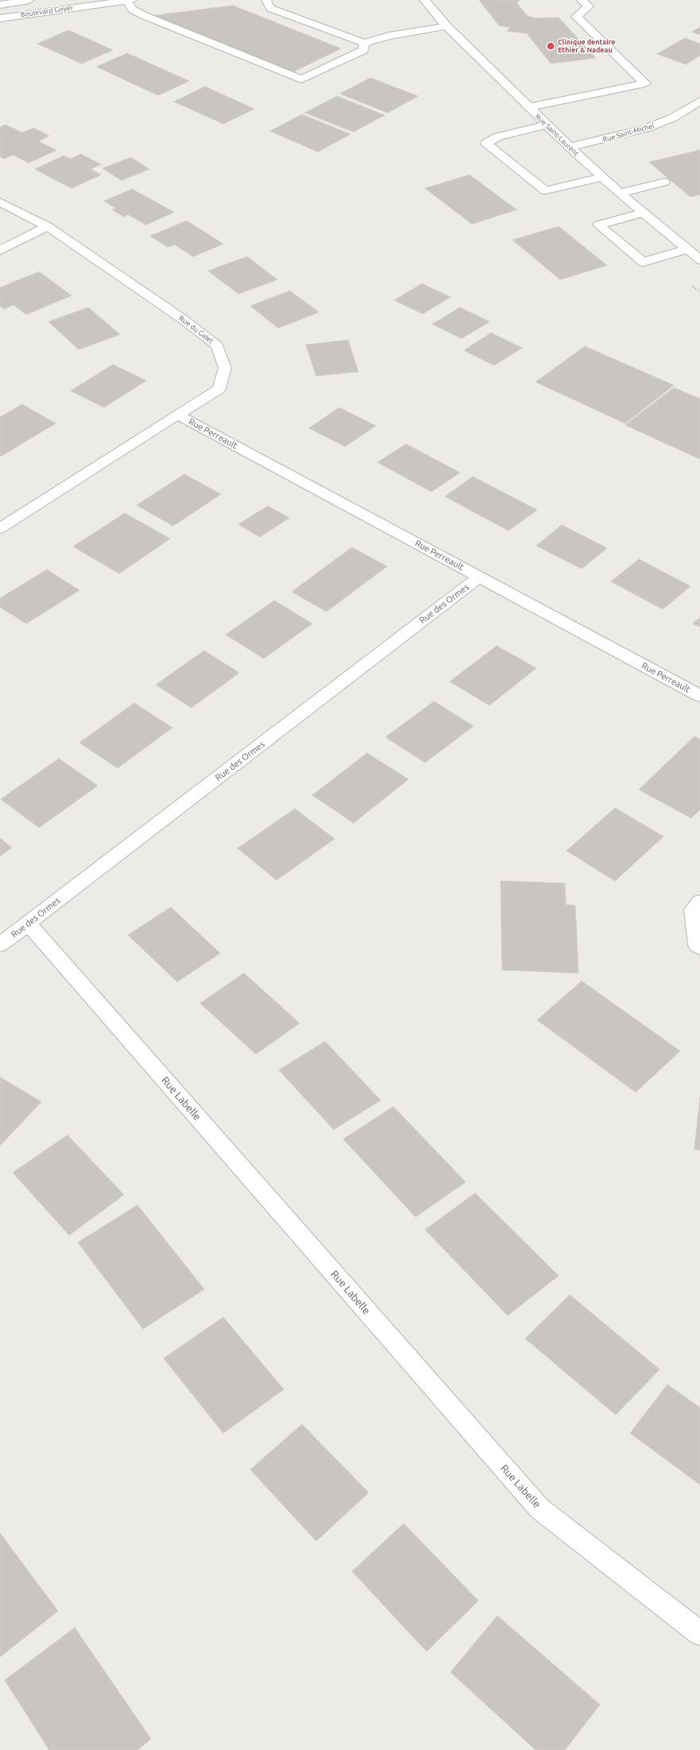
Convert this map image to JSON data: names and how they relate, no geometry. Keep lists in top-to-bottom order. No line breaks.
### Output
{"streets":{"street":["Boulevard Goyer","Rue Saint-Michel","Rue Saint-Laurent","Rue du Galet","Rue Perreault","Rue des Ormes","Rue Labelle"]},"crossings":[["Rue Saint-Michel","Rue Saint-Laurent"],["Rue du Galet","Rue Perreault"],["Rue Perreault","Rue des Ormes"],["Rue des Ormes","Rue Labelle"]],"places":["Clinique dentaire Ethier & Nadeau"]}
